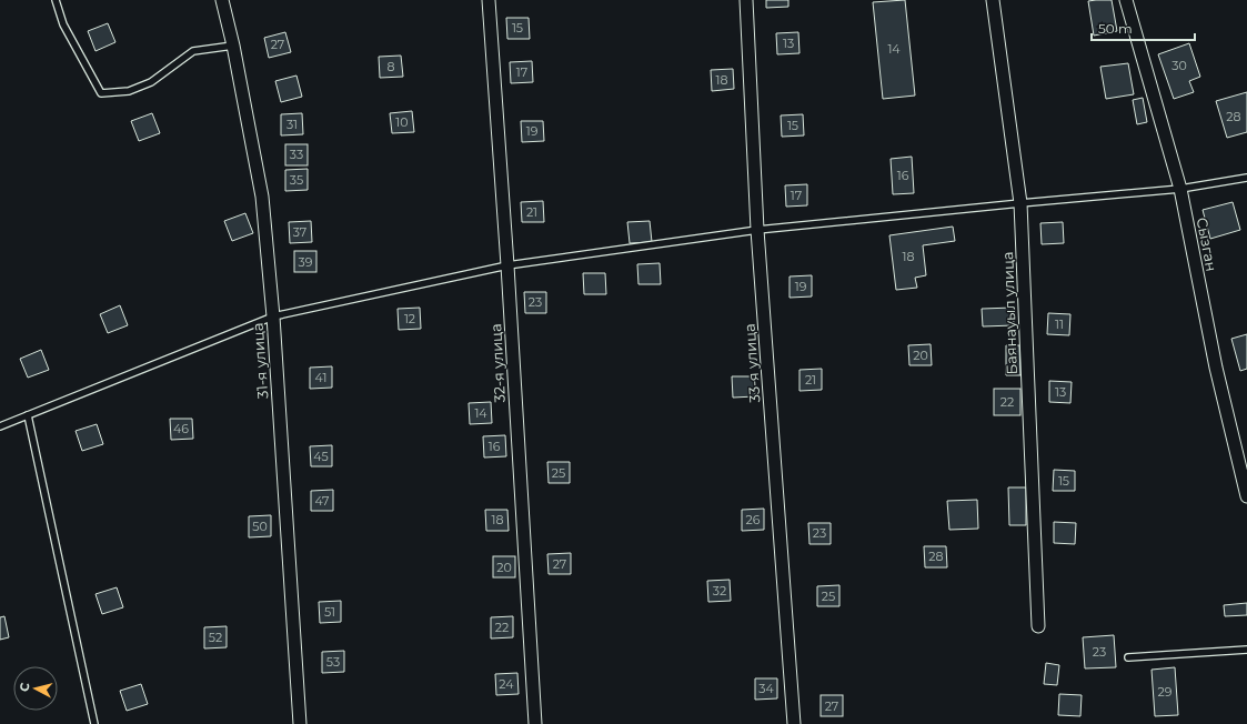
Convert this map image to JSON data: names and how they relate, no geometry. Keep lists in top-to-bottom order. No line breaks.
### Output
{"streets":{"street":["Сызган","Баянауыл улица","31-я улица","32-я улица","33-я улица"]},"house_numbers":["15","13","27","14","30","8","17","18","28","10","31","15","19","33","16","35","17","21","37","18","39","19","23","12","11","20","41","21","13","22","14","46","16","45","25","15","47","18","26","50","23","28","27","20","32","25","51","22","52","23","53","24","34","29","27"],"scale_bar":"50 m","north":"left"}
